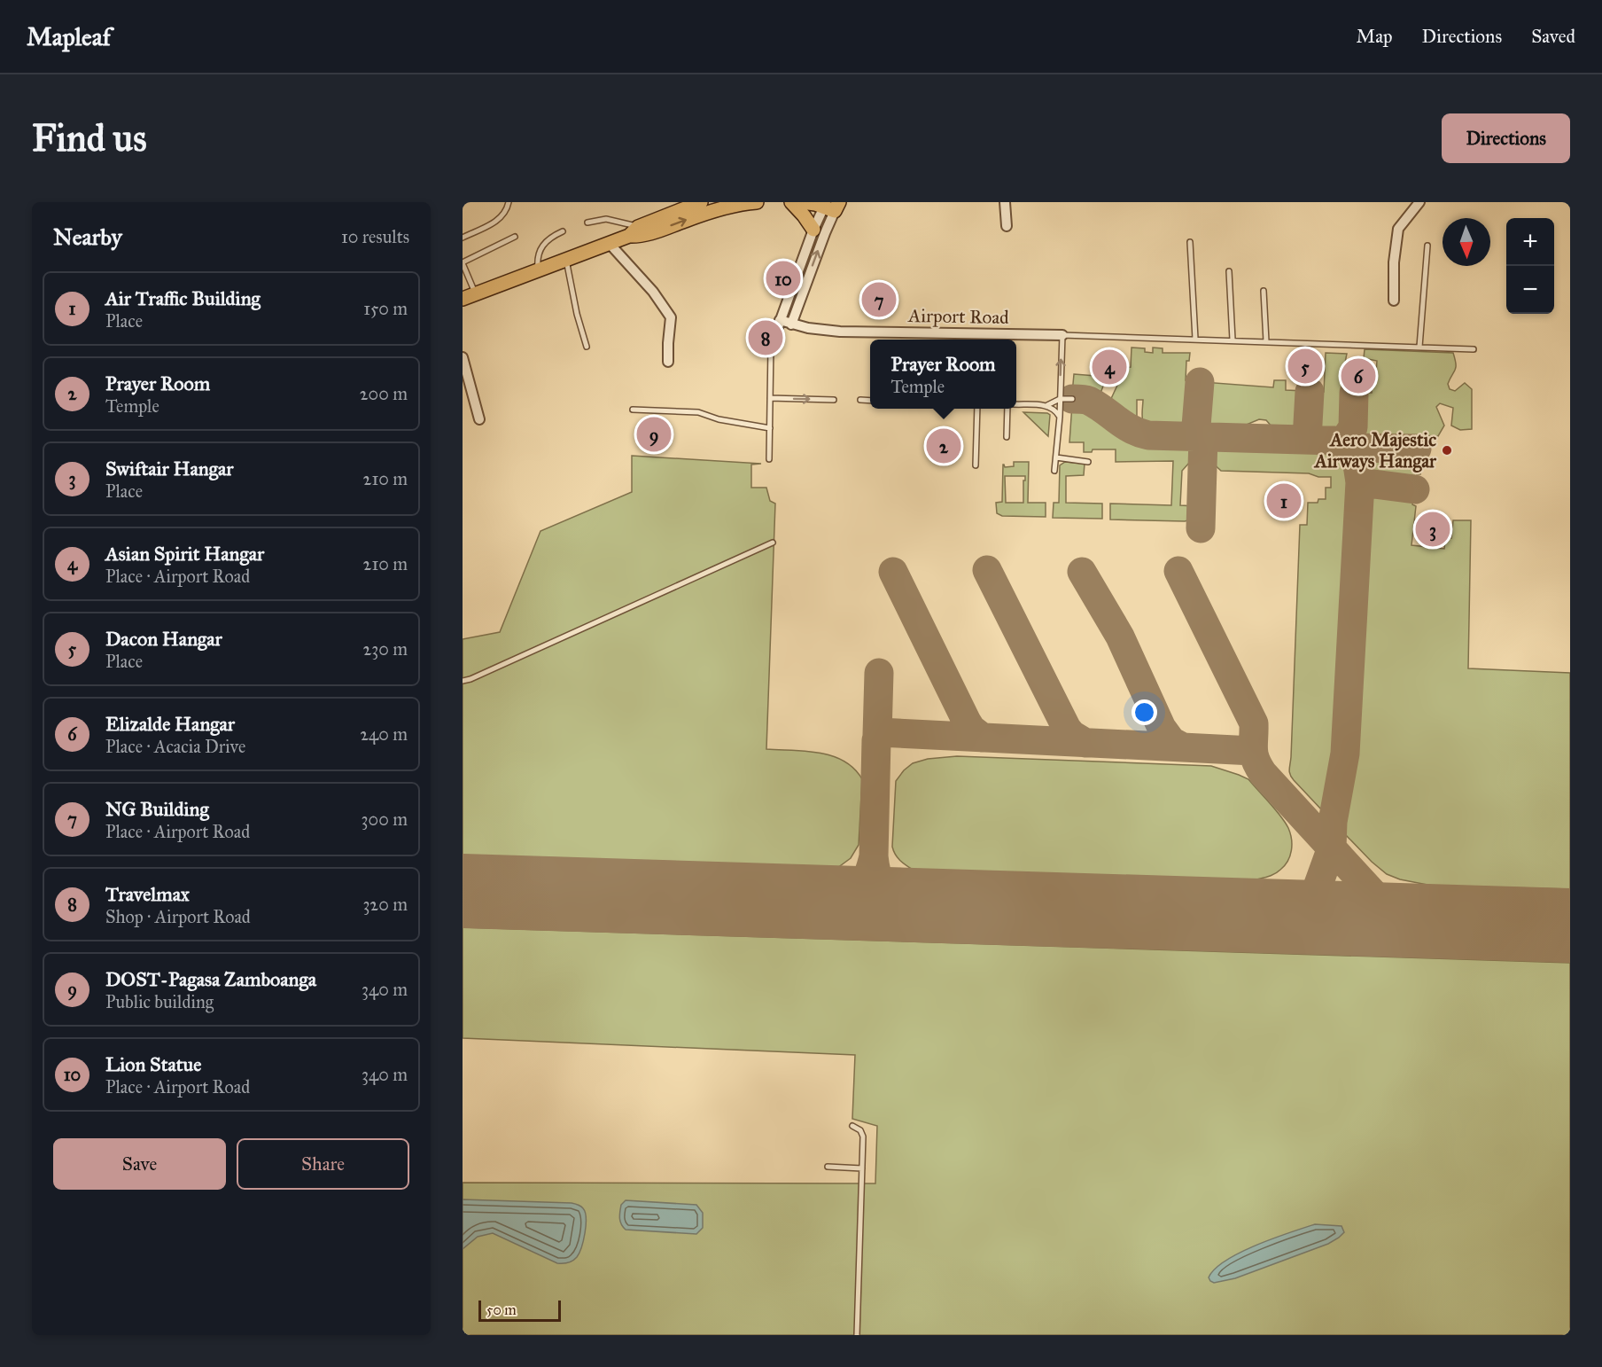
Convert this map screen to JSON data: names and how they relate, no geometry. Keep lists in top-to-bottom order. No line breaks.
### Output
{"streets":{"street":["Airport Road"]},"places":["Aero Majestic Airways Hangar"],"scale_bar":"50 m","north":"bottom","page":{"header":"Mapleaf","nav":["Map","Directions","Saved"],"buttons":["Directions",["Save","Share"]],"title":"Find us","heading":["Nearby","10 results"],"map_buttons":["+","−"],"pins":["10","7","8","5","4","6","9","2","1","3"],"list":[{"mark":"1","name":"Air Traffic Building","note":"Place","value":"150 m"},{"mark":"2","name":"Prayer Room","note":"Temple","value":"200 m"},{"mark":"3","name":"Swiftair Hangar","note":"Place","value":"210 m"},{"mark":"4","name":"Asian Spirit Hangar","note":"Place · Airport Road","value":"210 m"},{"mark":"5","name":"Dacon Hangar","note":"Place","value":"230 m"},{"mark":"6","name":"Elizalde Hangar","note":"Place · Acacia Drive","value":"240 m"},{"mark":"7","name":"NG Building","note":"Place · Airport Road","value":"300 m"},{"mark":"8","name":"Travelmax","note":"Shop · Airport Road","value":"320 m"},{"mark":"9","name":"DOST-Pagasa Zamboanga","note":"Public building","value":"340 m"},{"mark":"10","name":"Lion Statue","note":"Place · Airport Road","value":"340 m"}],"popup":["Prayer Room","Temple"],"scale":"50 m"}}
